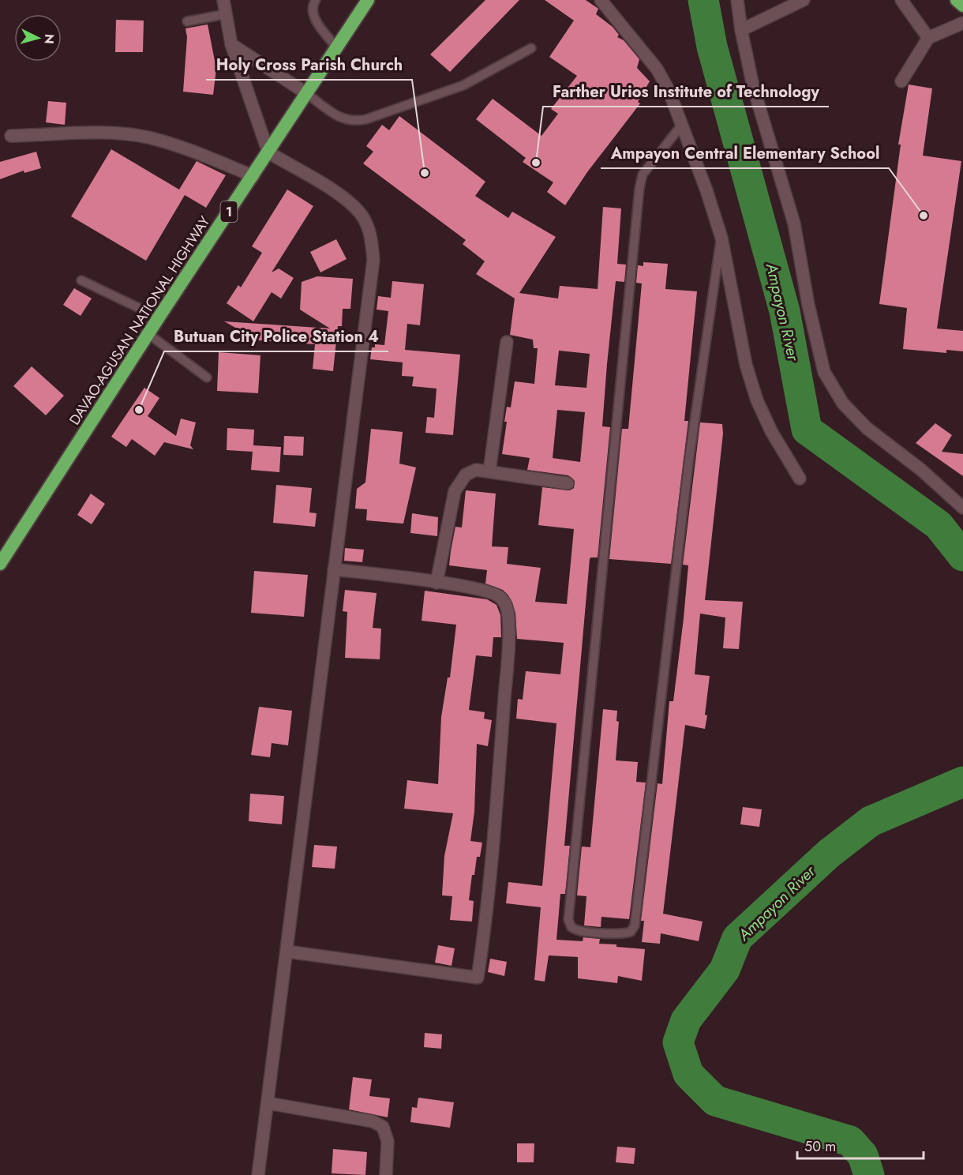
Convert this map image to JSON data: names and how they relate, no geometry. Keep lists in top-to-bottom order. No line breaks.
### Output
{"streets":{"highway":["1","DAVAO-AGUSAN NATIONAL HIGHWAY"]},"water":["Ampayon River"],"places":["Farther Urios Institute of Technology","Holy Cross Parish Church","Ampayon Central Elementary School","Butuan City Police Station 4"],"scale_bar":"50 m","north":"right"}
